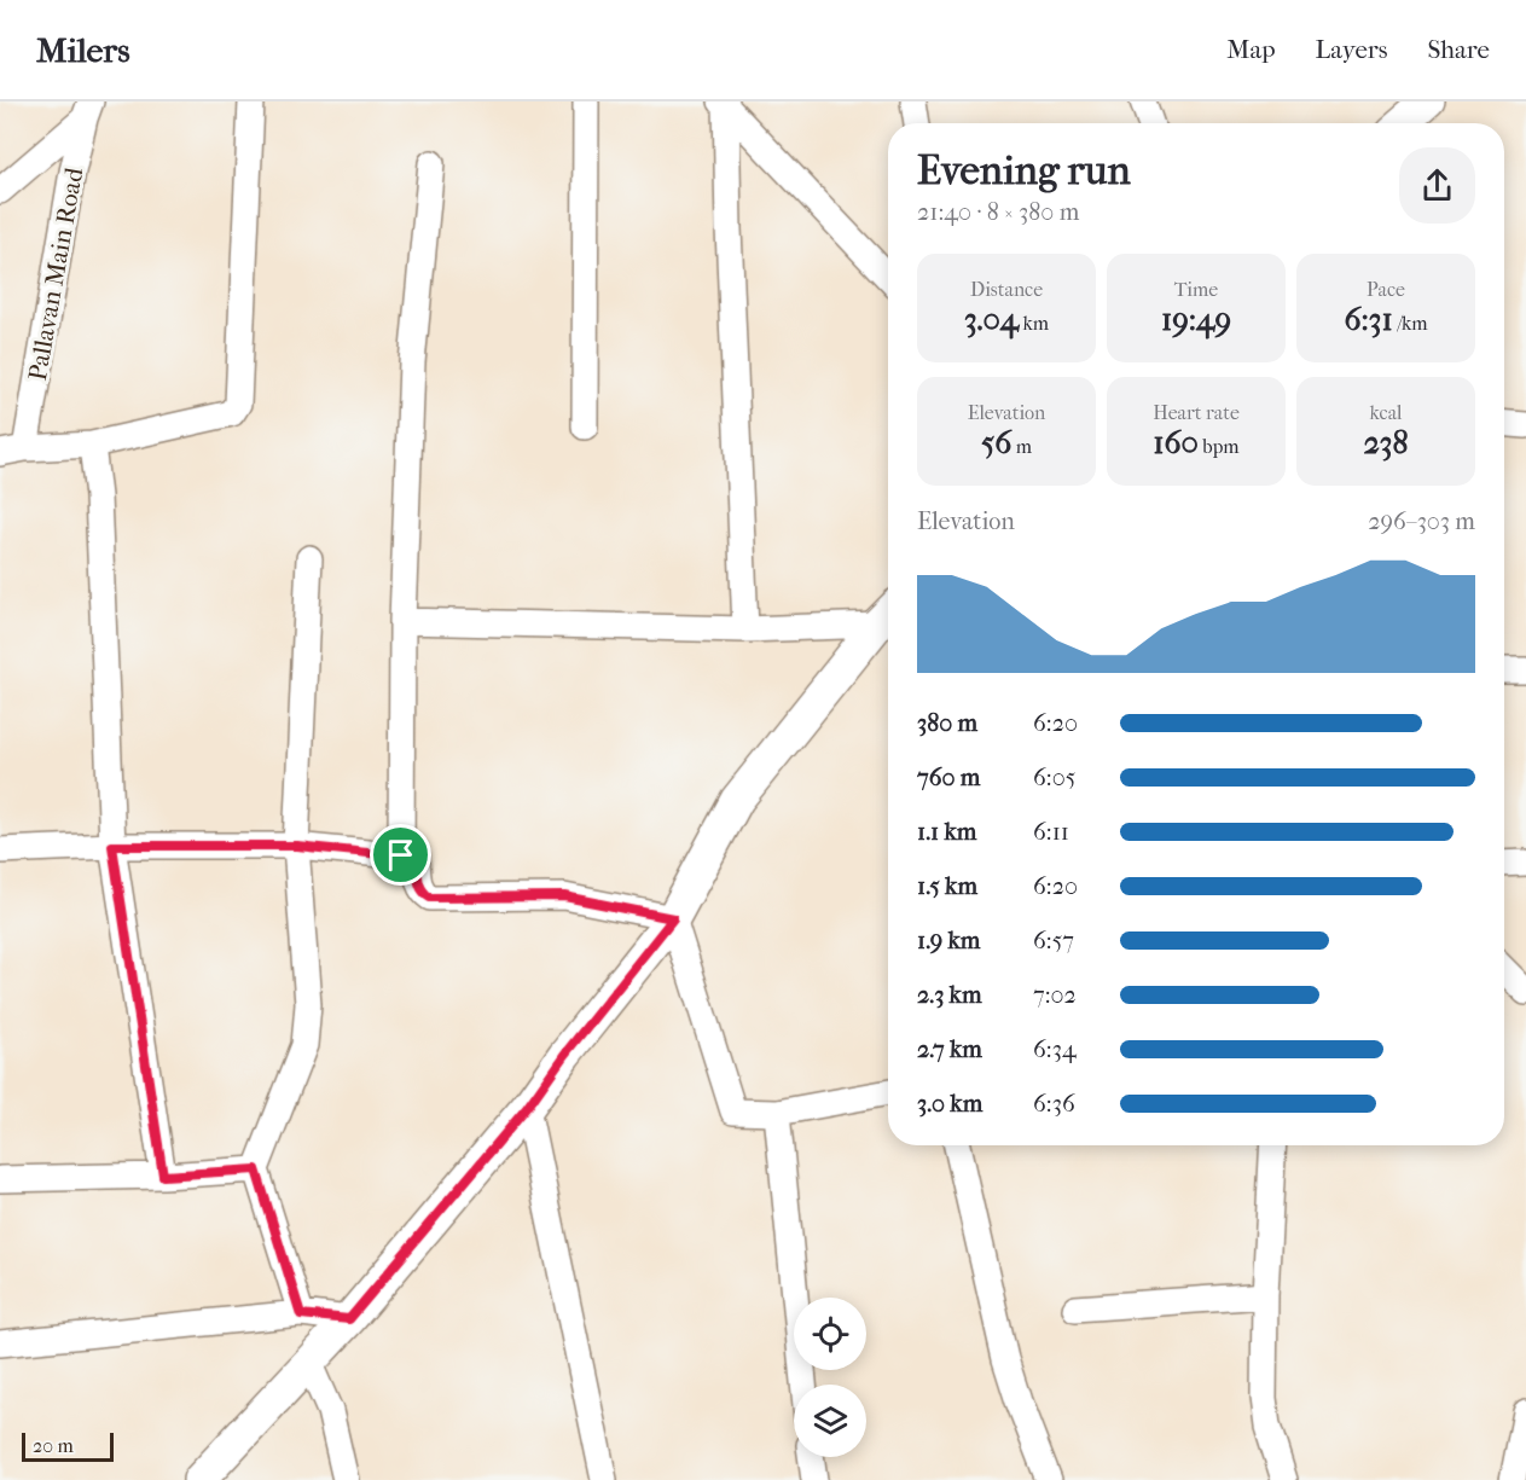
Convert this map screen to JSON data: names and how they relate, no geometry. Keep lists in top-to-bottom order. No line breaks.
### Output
{"streets":{"street":["Pallavan Main Road"]},"scale_bar":"20 m","page":{"header":"Milers","nav":["Map","Layers","Share"],"heading":["Evening run","21:40 · 8 × 380 m"],"stats":[["Distance","3.04 km"],["Time","19:49"],["Pace","6:31 /km"],["Elevation","56 m"],["Heart rate","160 bpm"],["kcal","238"]],"chart":["Elevation","296–303 m"],"list":[{"name":"380 m","note":"6:20"},{"name":"760 m","note":"6:05"},{"name":"1.1 km","note":"6:11"},{"name":"1.5 km","note":"6:20"},{"name":"1.9 km","note":"6:57"},{"name":"2.3 km","note":"7:02"},{"name":"2.7 km","note":"6:34"},{"name":"3.0 km","note":"6:36"}],"scale":"20 m"}}
